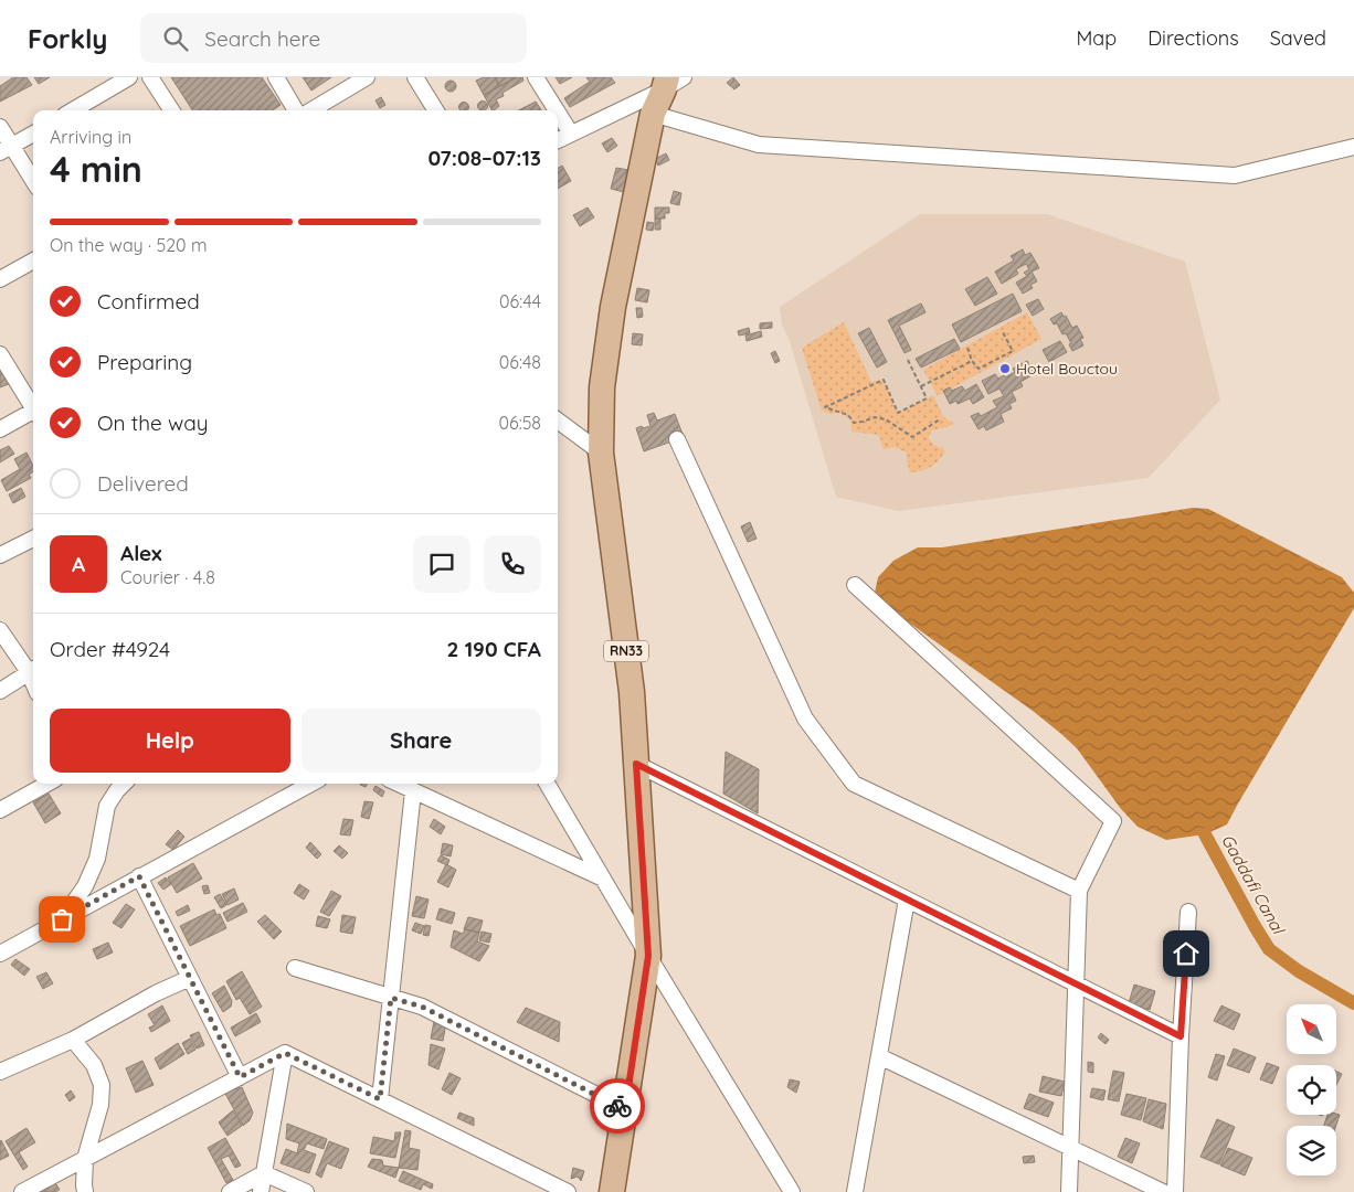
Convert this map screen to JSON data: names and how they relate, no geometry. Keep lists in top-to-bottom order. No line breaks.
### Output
{"streets":{"main road":["RN33"]},"water":["Gaddafi Canal"],"places":["Hotel Bouctou"],"north":"top left","page":{"header":"Forkly","search":"Search here","nav":["Map","Directions","Saved"],"heading":["4 min","Arriving in","07:08–07:13"],"panel":["Alex","Courier · 4.8","Order #4924","2 190 CFA"],"bar":"On the way · 520 m","list":[["Confirmed","06:44"],["Preparing","06:48"],["On the way","06:58"],"Delivered"],"round":"A","buttons":["Help","Share"]}}
